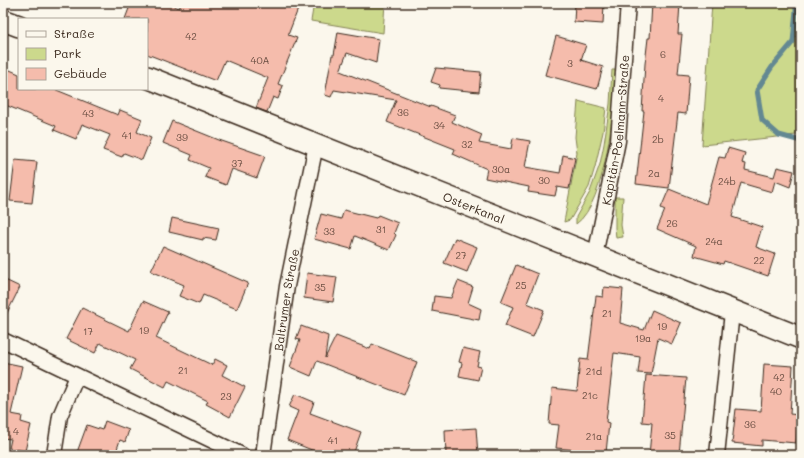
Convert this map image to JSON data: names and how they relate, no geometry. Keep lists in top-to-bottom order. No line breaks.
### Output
{"streets":{"main road":["Osterkanal"],"street":["Kapitän-Poelmann-Straße","Baltrumer Straße"]},"crossings":[["Kapitän-Poelmann-Straße","Osterkanal"],["Osterkanal","Baltrumer Straße"]],"house_numbers":["42","6","40A","3","4","36","43","34","41","39","2b","32","37","30a","2a","30","24b","26","31","33","24a","27","22","25","35","21","19","19","17","19a","21","21d","42","40","21c","23","36","4","35","21a","41"],"legend":["Straße","Park","Gebäude"]}
